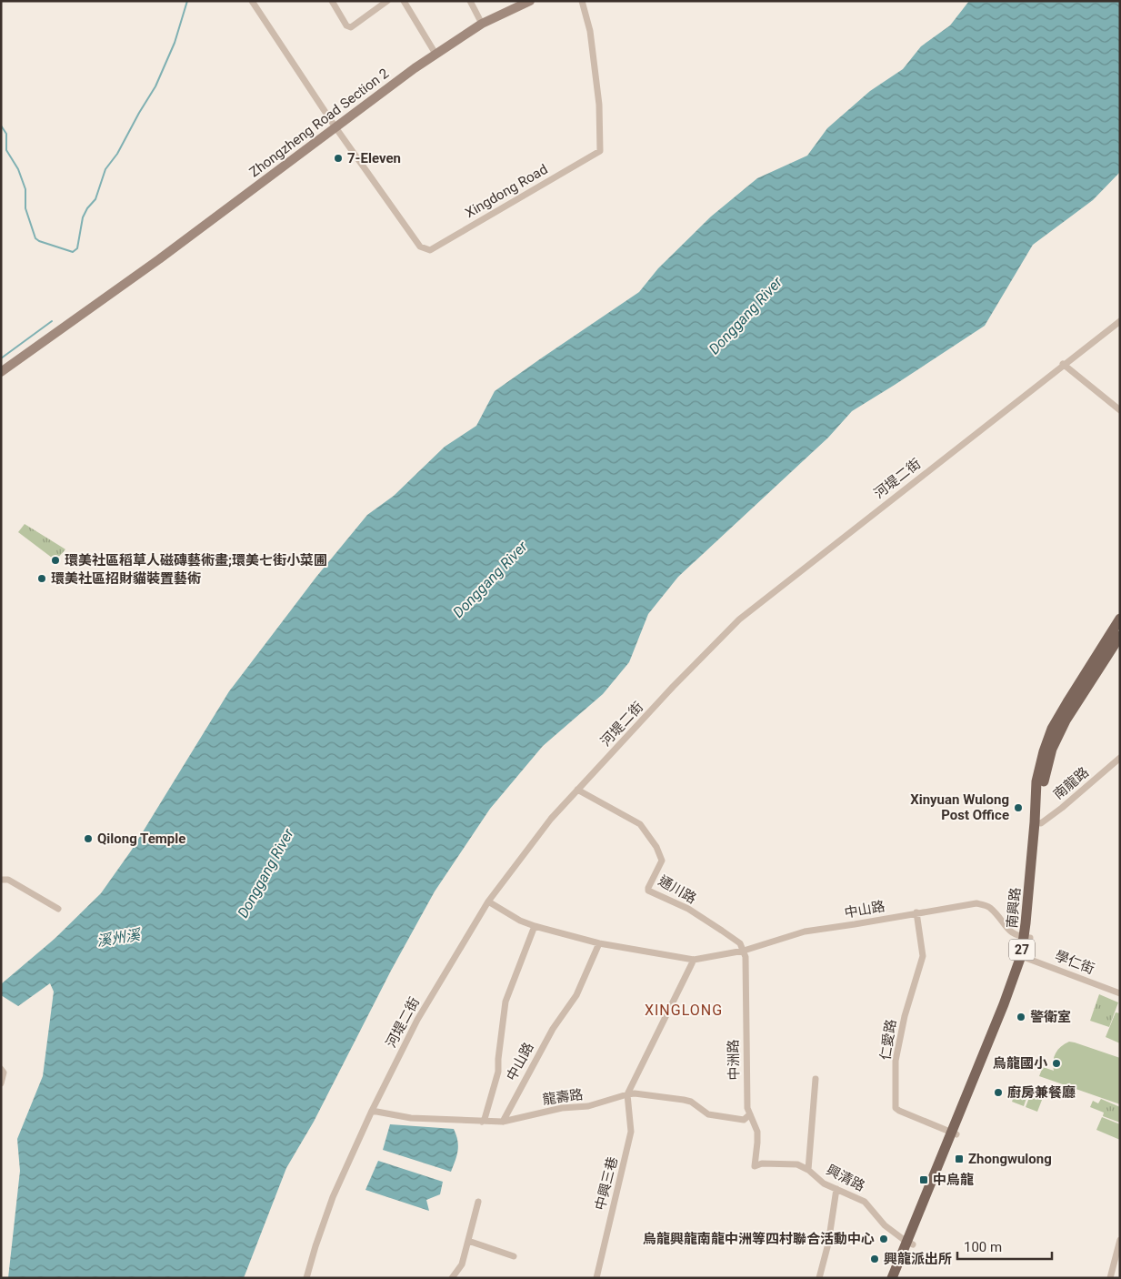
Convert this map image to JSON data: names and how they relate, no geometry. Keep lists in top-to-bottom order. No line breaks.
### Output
{"streets":{"main road":["Zhongzheng Road Section 2","南興路","27"],"street":["Xingdong Road","河堤二街","南龍路","通川路","中山路","學仁街","仁愛路","中洲路","龍壽路","興清路","中興三巷"]},"crossings":[["Zhongzheng Road Section 2","Xingdong Road"],["河堤二街","通川路"],["河堤二街","中山路"],["河堤二街","龍壽路"],["南龍路","南興路"],["通川路","中山路"],["通川路","中洲路"],["南興路","中山路"],["南興路","學仁街"],["南興路","仁愛路"],["南興路","興清路"],["中山路","仁愛路"],["中山路","中洲路"],["中山路","龍壽路"],["中洲路","龍壽路"],["中洲路","興清路"],["龍壽路","中興三巷"]],"districts":["XINGLONG"],"water":["Donggang River","溪州溪"],"places":{"other":["7-Eleven","環美社區稻草人磁磚藝術畫;環美七街小菜圃","環美社區招財貓裝置藝術","Xinyuan Wulong Post Office","Qilong Temple","警衛室","烏龍國小","廚房兼餐廳","烏龍興龍南龍中洲等四村聯合活動中心","興龍派出所"],"transit":["Zhongwulong","中烏龍"]},"scale_bar":"100 m"}
